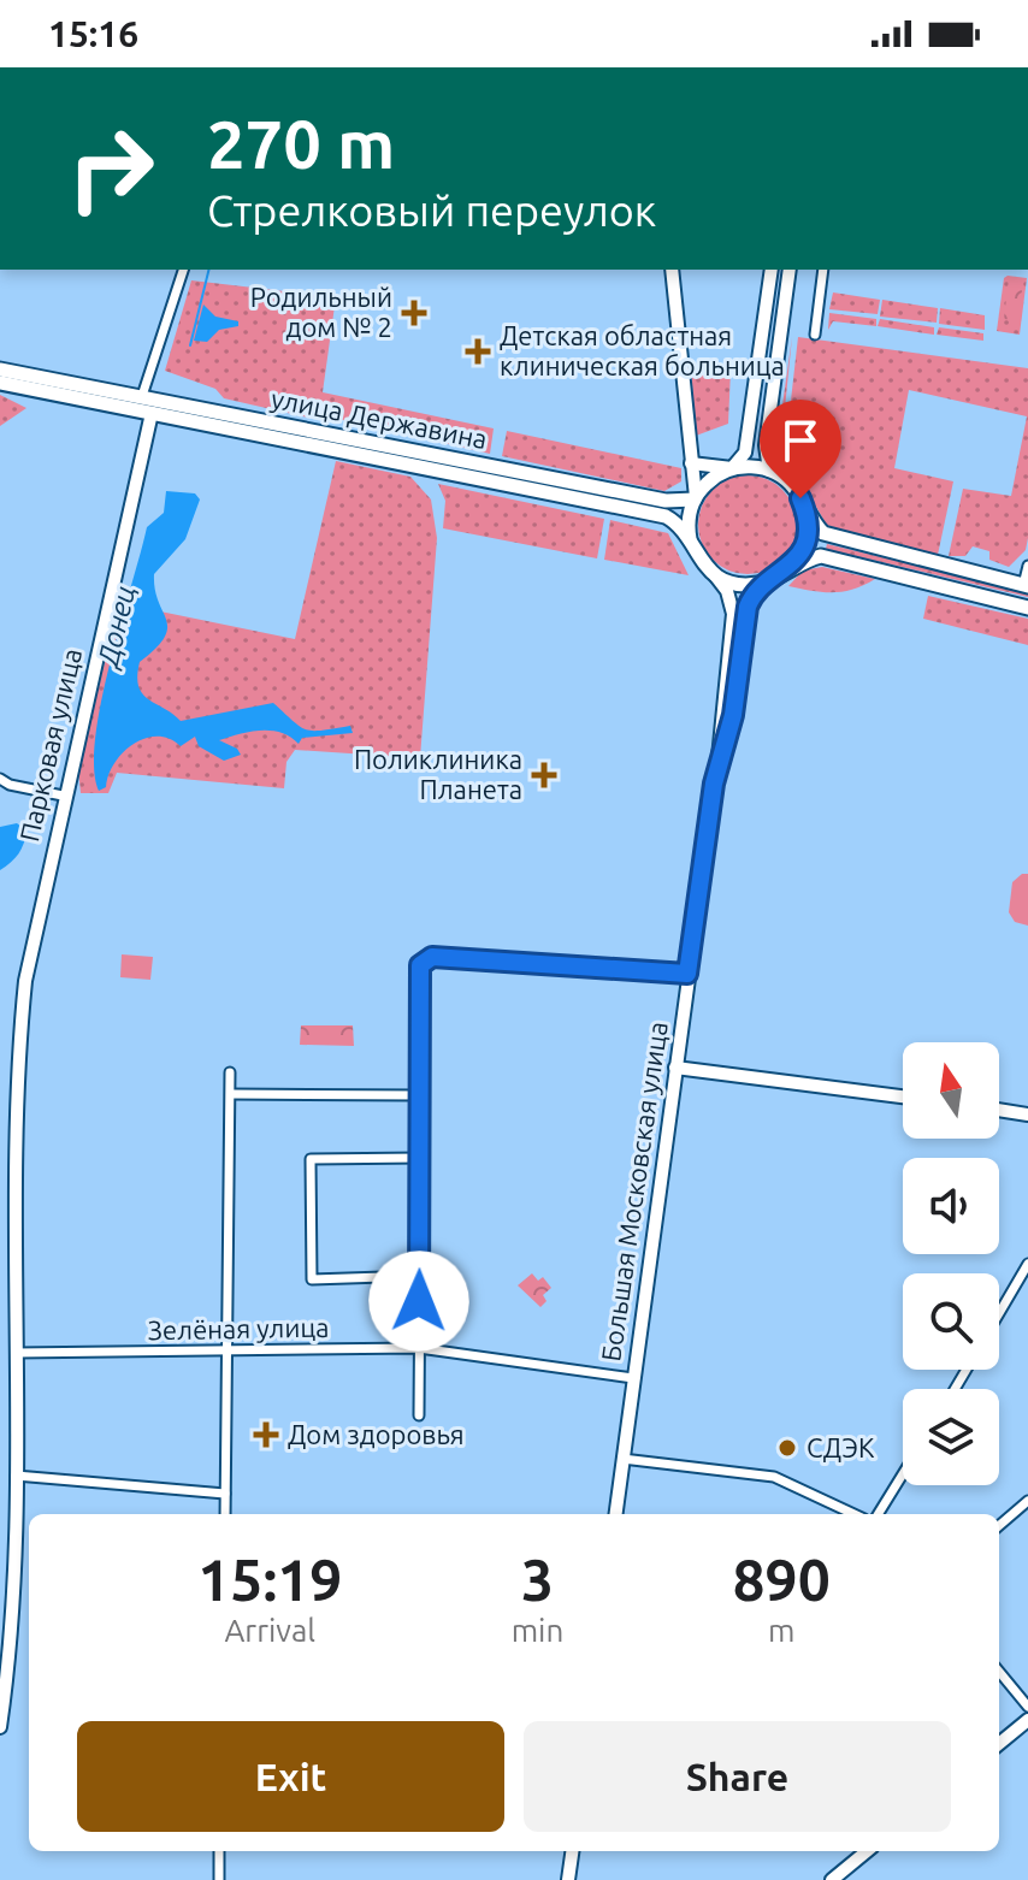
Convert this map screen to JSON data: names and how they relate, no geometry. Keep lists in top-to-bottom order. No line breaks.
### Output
{"streets":{"main road":["улица Державина"],"street":["Парковая улица","Большая Московская улица","Зелёная улица"]},"crossings":[["улица Державина","Парковая улица"],["улица Державина","Большая Московская улица"],["Парковая улица","Зелёная улица"],["Большая Московская улица","Зелёная улица"]],"water":["Донец"],"places":{"health":["Родильный дом № 2","Детская областная клиническая больница","Поликлиника Планета","Дом здоровья"],"other":["СДЭК"]},"north":"top","page":{"status":"15:16","turn":["270 m","Стрелковый переулок"],"eta":["15:19","Arrival","3","min","890","m"],"buttons":["Exit","Share"]}}
